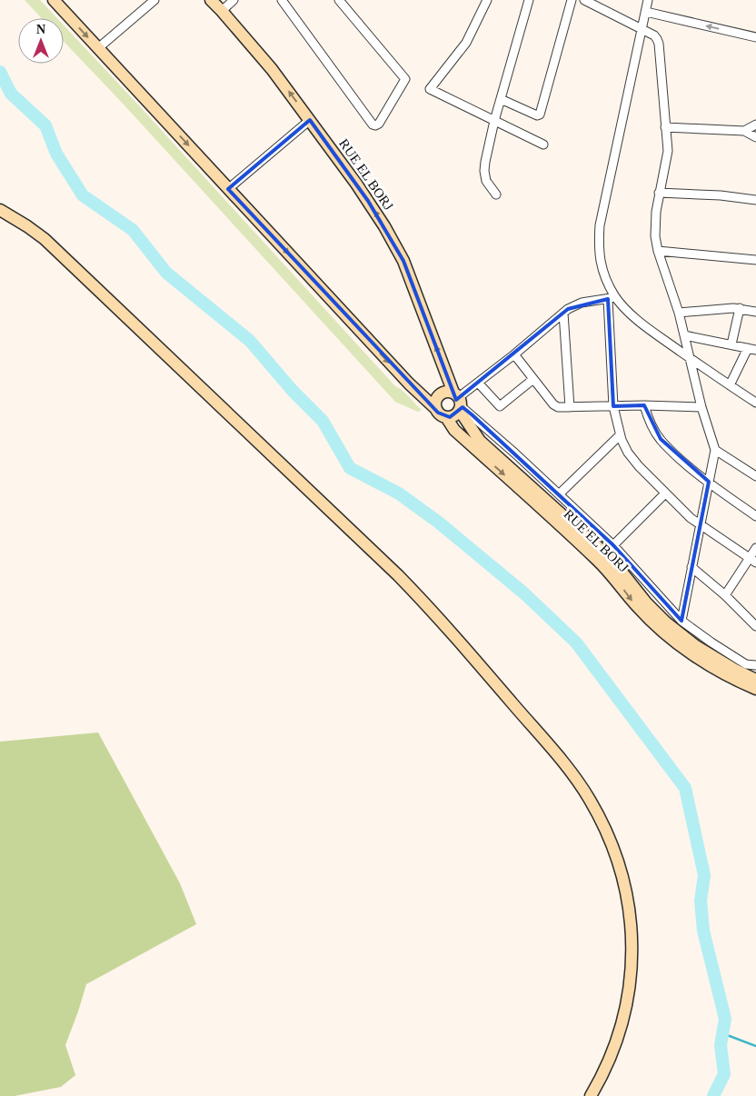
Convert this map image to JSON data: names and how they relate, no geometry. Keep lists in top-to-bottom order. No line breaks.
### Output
{"streets":{"main road":["RUE EL BORJ"]},"north":"top"}
